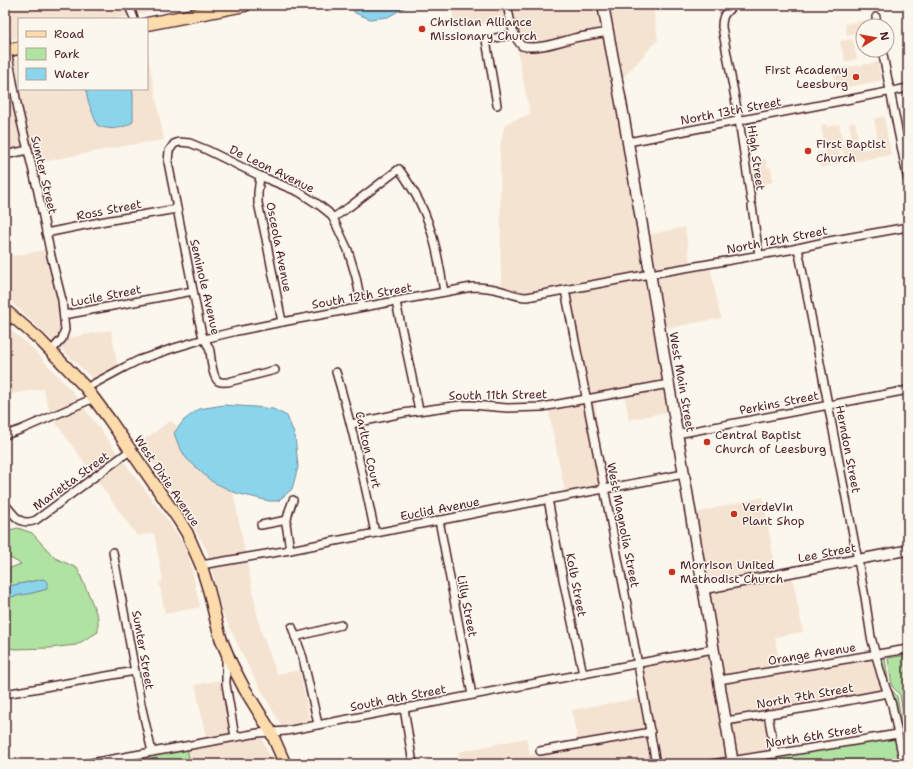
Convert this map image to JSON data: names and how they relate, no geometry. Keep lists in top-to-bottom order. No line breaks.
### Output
{"streets":{"main road":["West Main Street","West Dixie Avenue"],"street":["North 13th Street","High Street","De Leon Avenue","Sumter Street","Ross Street","North 12th Street","Osceola Avenue","Seminole Avenue","Lucile Street","South 12th Street","South 11th Street","Perkins Street","Herndon Street","Carlton Court","Marietta Street","Euclid Avenue","West Magnolia Street","Lee Street","Kolb Street","Lilly Street","Orange Avenue","North 7th Street","South 9th Street","North 6th Street"]},"crossings":[["North 13th Street","High Street"],["North 13th Street","West Main Street"],["High Street","North 12th Street"],["De Leon Avenue","Osceola Avenue"],["De Leon Avenue","Seminole Avenue"],["De Leon Avenue","South 12th Street"],["Sumter Street","Ross Street"],["Sumter Street","Lucile Street"],["Sumter Street","South 9th Street"],["Ross Street","Seminole Avenue"],["North 12th Street","South 12th Street"],["North 12th Street","West Main Street"],["North 12th Street","Herndon Street"],["Osceola Avenue","South 12th Street"],["Seminole Avenue","Lucile Street"],["Seminole Avenue","South 12th Street"],["Lucile Street","West Dixie Avenue"],["South 12th Street","West Main Street"],["South 12th Street","West Dixie Avenue"],["South 12th Street","West Magnolia Street"],["West Main Street","South 11th Street"],["West Main Street","Perkins Street"],["West Main Street","Euclid Avenue"],["West Main Street","Lee Street"],["West Main Street","Orange Avenue"],["West Main Street","North 7th Street"],["West Main Street","South 9th Street"],["West Main Street","North 6th Street"],["South 11th Street","Carlton Court"],["South 11th Street","West Magnolia Street"],["Perkins Street","Herndon Street"],["Herndon Street","Lee Street"],["Herndon Street","Orange Avenue"],["Herndon Street","North 7th Street"],["Herndon Street","North 6th Street"],["Carlton Court","Euclid Avenue"],["Marietta Street","West Dixie Avenue"],["West Dixie Avenue","Euclid Avenue"],["West Dixie Avenue","South 9th Street"],["Euclid Avenue","West Magnolia Street"],["Euclid Avenue","Kolb Street"],["Euclid Avenue","Lilly Street"],["West Magnolia Street","South 9th Street"],["Kolb Street","South 9th Street"],["Lilly Street","South 9th Street"]],"places":["Christian Alliance Missionary Church","First Academy Leesburg","First Baptist Church","Central Baptist Church of Leesburg","VerdeVin Plant Shop","Morrison United Methodist Church"],"legend":["Road","Park","Water"],"north":"right"}
